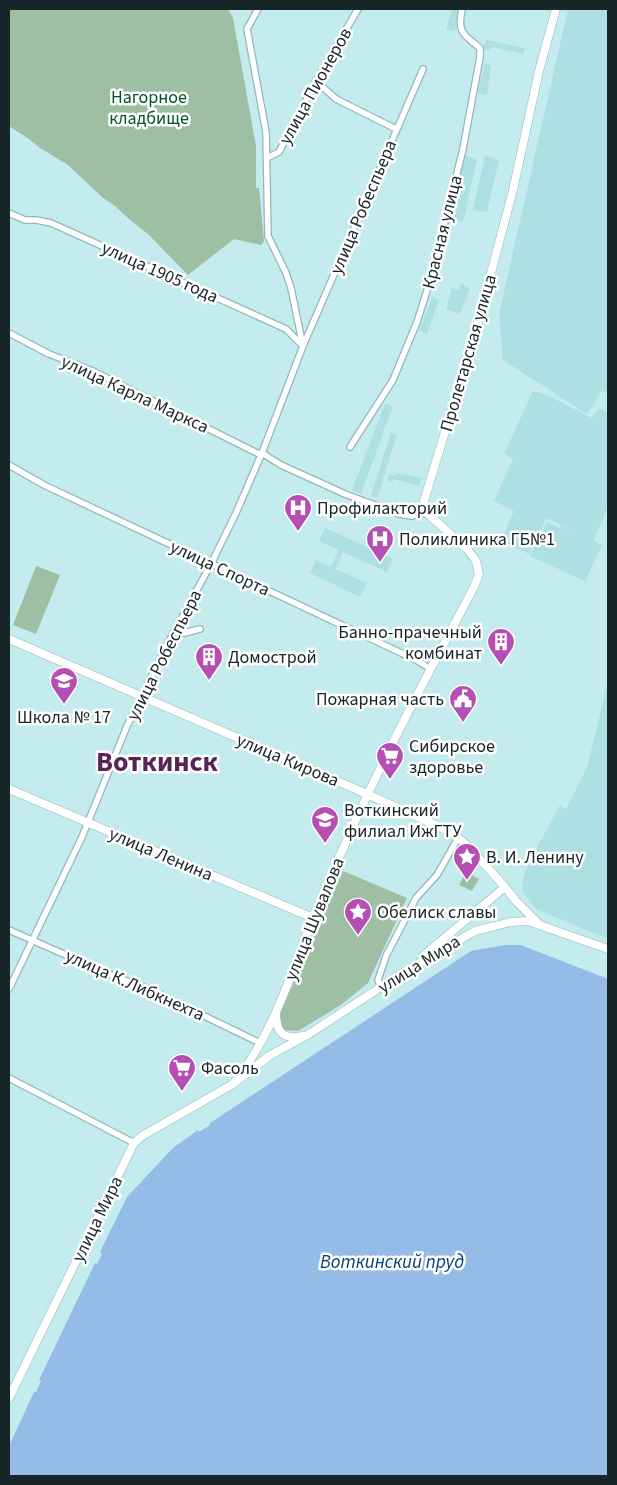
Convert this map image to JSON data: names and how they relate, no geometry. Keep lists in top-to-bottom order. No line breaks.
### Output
{"streets":{"main road":["Пролетарская улица","улица Кирова","улица Ленина","улица Шувалова","улица Мира"],"street":["улица Пионеров","улица Робеспьера","Красная улица","улица 1905 года","улица Карла Маркса","улица Спорта","улица К.Либкнехта"]},"crossings":[["улица Робеспьера","улица 1905 года"],["улица Робеспьера","улица Карла Маркса"],["улица Робеспьера","улица Спорта"],["улица Робеспьера","улица Кирова"],["улица Робеспьера","улица Ленина"],["улица Робеспьера","улица К.Либкнехта"],["Пролетарская улица","улица Карла Маркса"],["улица Спорта","улица Шувалова"],["улица Кирова","улица Шувалова"],["улица Кирова","улица Мира"],["улица Ленина","улица Шувалова"],["улица Шувалова","улица Мира"],["улица Мира","улица К.Либкнехта"]],"districts":["Воткинск"],"water":["Воткинский пруд"],"parks":["Нагорное кладбище"],"places":{"hospital":["Профилакторий","Поликлиника ГБ№1"],"building":["Банно-прачечный комбинат","Домострой"],"school or university":["Школа № 17","Воткинский филиал ИжГТУ"],"public building":["Пожарная часть"],"supermarket":["Сибирское здоровье","Фасоль"],"place":["В. И. Ленину","Обелиск славы"]}}
